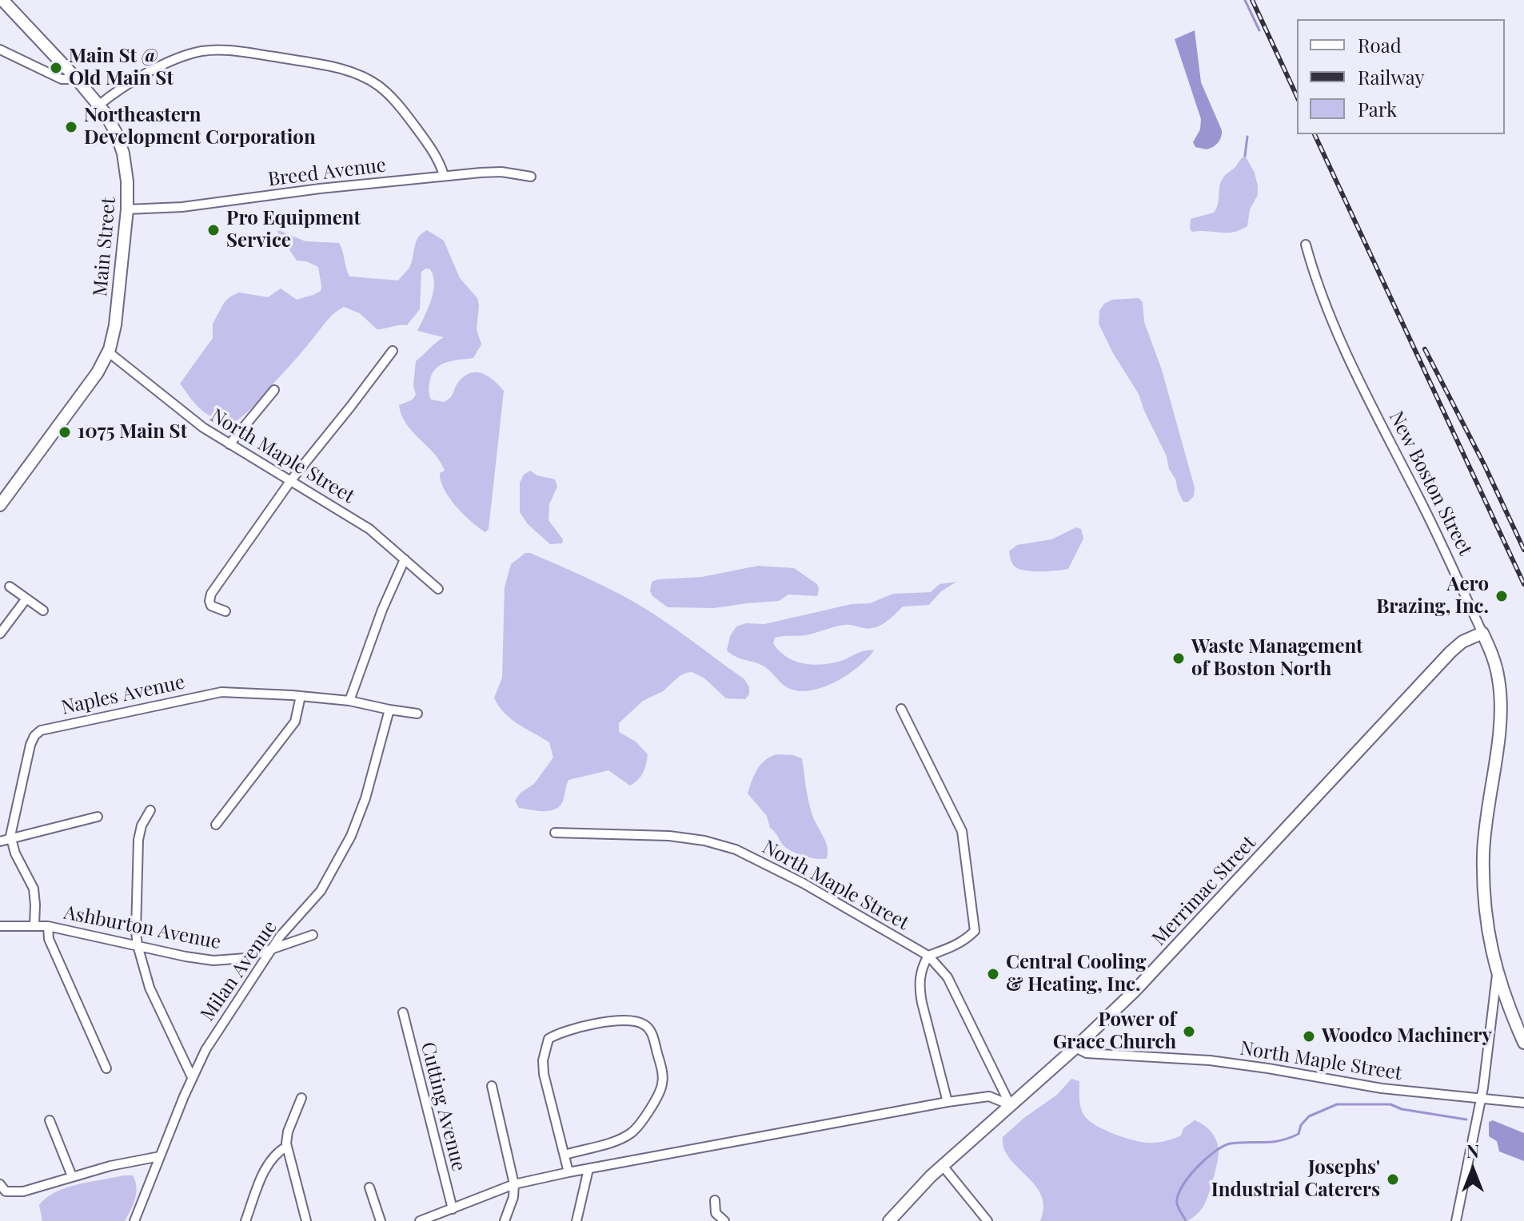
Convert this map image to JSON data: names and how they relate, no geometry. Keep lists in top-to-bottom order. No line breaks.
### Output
{"streets":{"main road":["Main Street","New Boston Street","Merrimac Street"],"street":["Breed Avenue","North Maple Street","Naples Avenue","Ashburton Avenue","Milan Avenue","Cutting Avenue"]},"crossings":[["Breed Avenue","Main Street"],["Main Street","North Maple Street"],["North Maple Street","Merrimac Street"],["New Boston Street","Merrimac Street"],["Naples Avenue","Milan Avenue"],["Ashburton Avenue","Milan Avenue"]],"places":["Main St @ Old Main St","Northeastern Development Corporation","Pro Equipment Service","1075 Main St","Aero Brazing, Inc.","Waste Management of Boston North","Central Cooling & Heating, Inc.","Power of Grace Church","Woodco Machinery","Josephs' Industrial Caterers"],"legend":["Road","Railway","Park"],"north":"top"}
